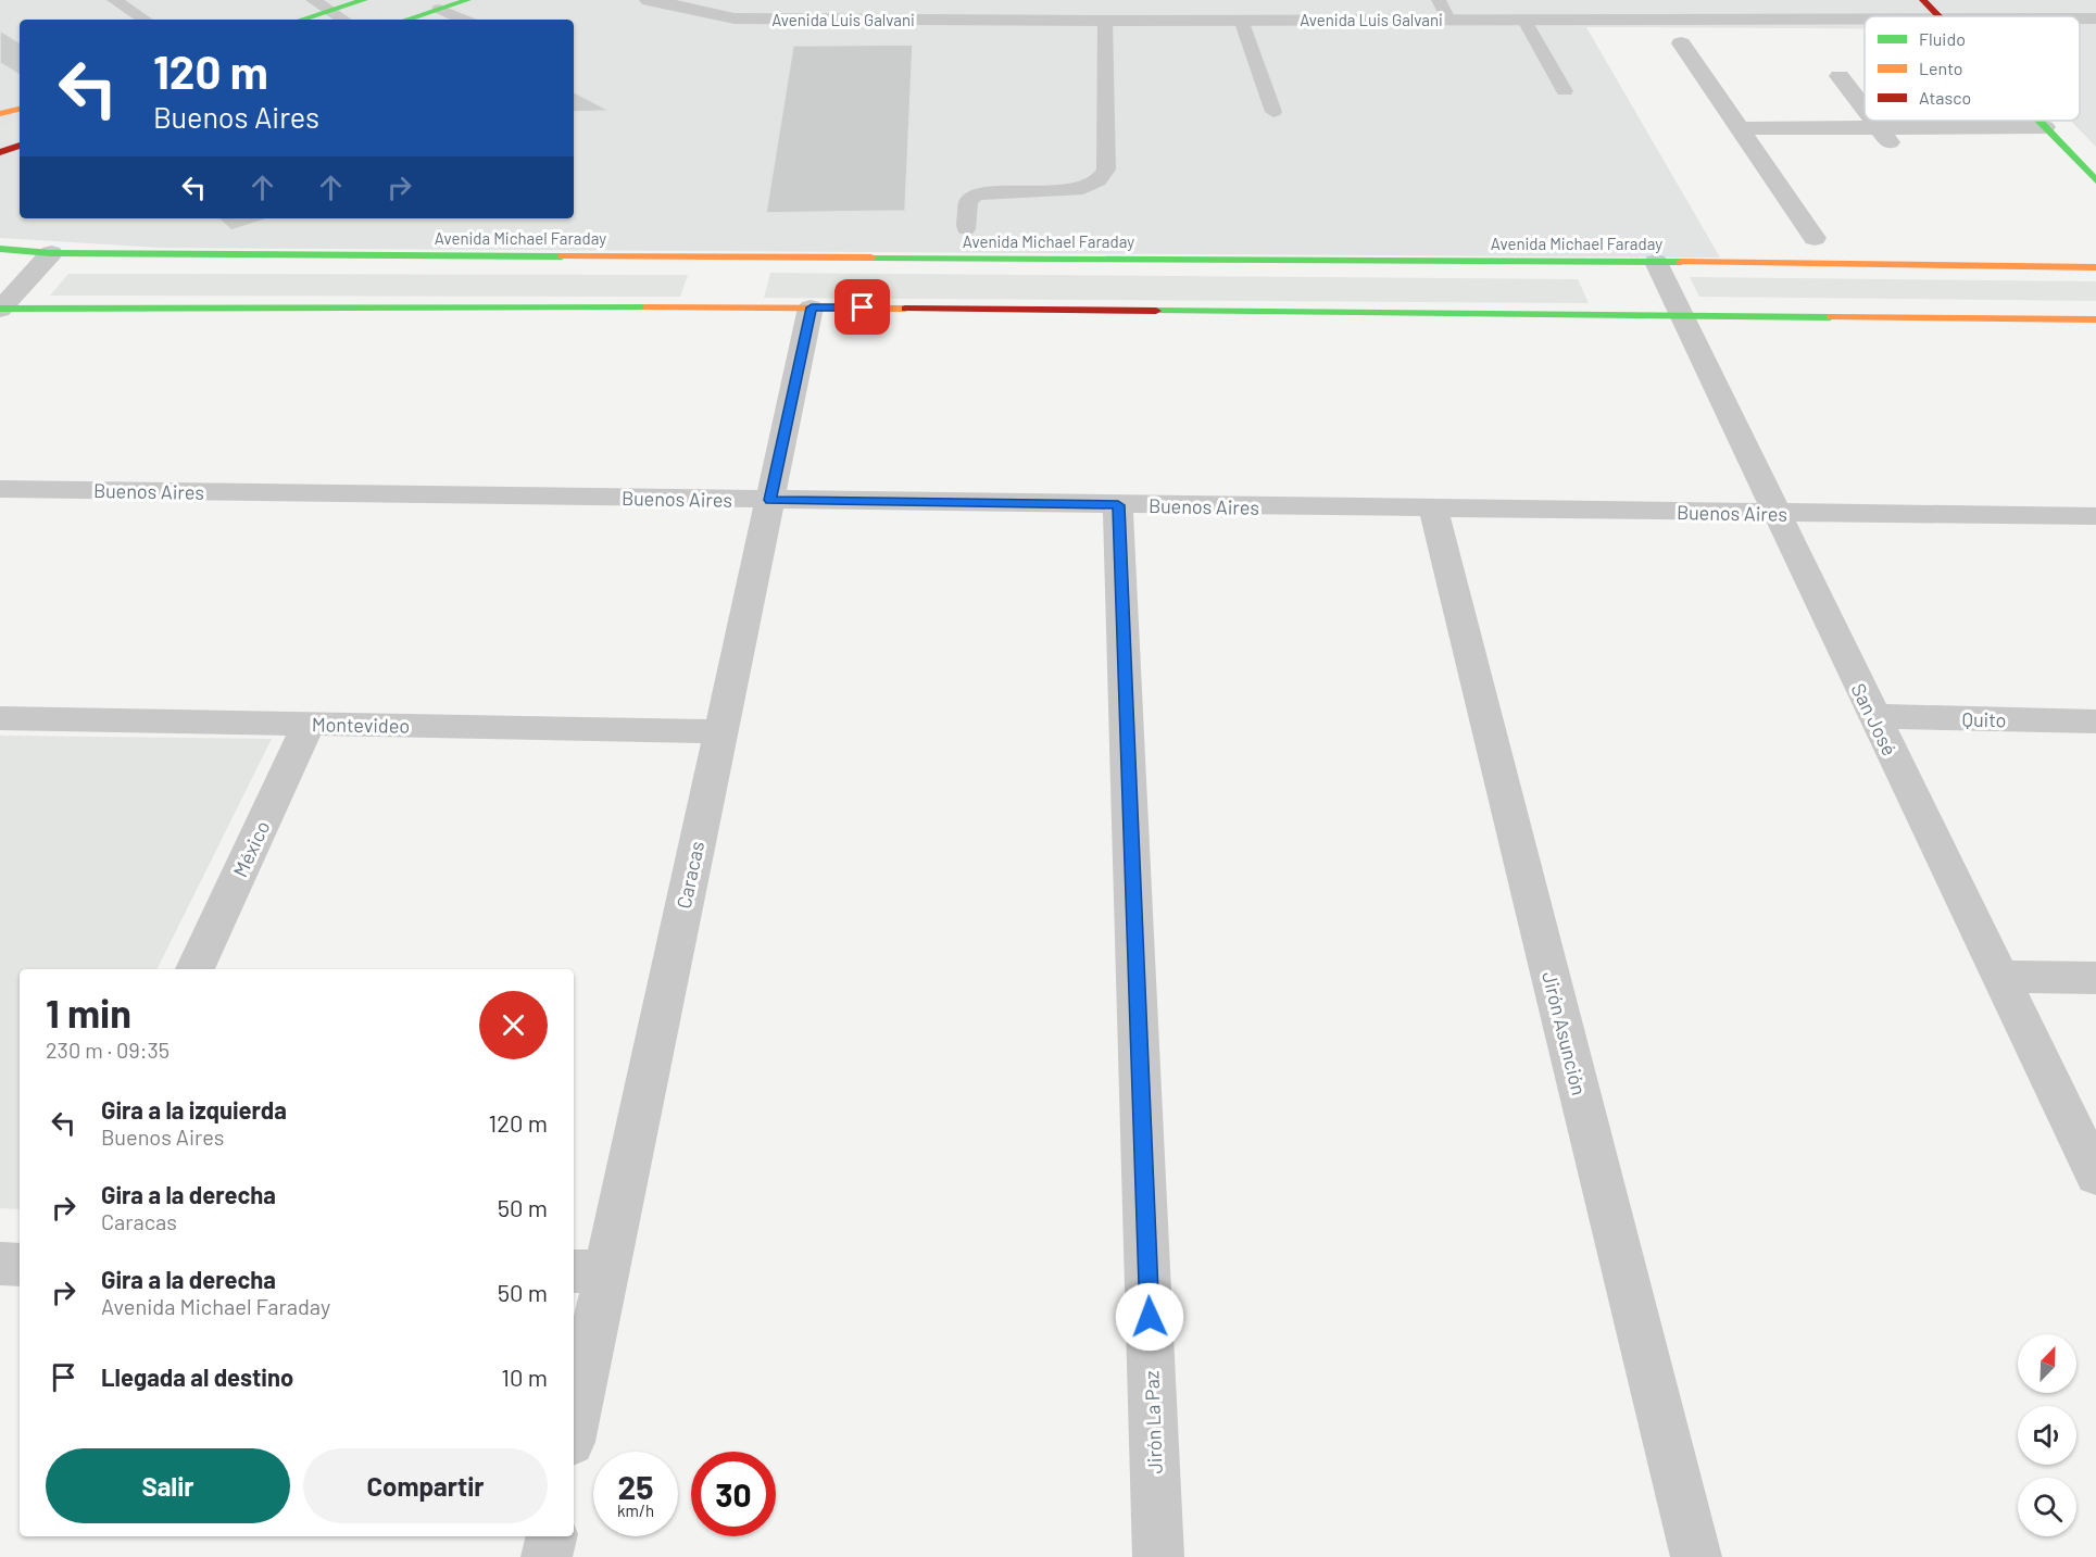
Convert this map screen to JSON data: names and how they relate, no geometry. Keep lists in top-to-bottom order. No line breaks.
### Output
{"streets":{"street":["Avenida Luis Galvani","Avenida Michael Faraday","Buenos Aires","San José","Quito","Montevideo","México","Caracas","Jirón Asunción","Jirón La Paz"]},"crossings":[["Avenida Michael Faraday","San José"],["Buenos Aires","San José"],["Buenos Aires","Caracas"],["Buenos Aires","Jirón Asunción"],["Buenos Aires","Jirón La Paz"],["San José","Quito"],["Montevideo","México"],["Montevideo","Caracas"]],"legend":["Fluido","Lento","Atasco"],"north":"top right","page":{"turn":["120 m","Buenos Aires"],"heading":["1 min","230 m · 09:35"],"list":[{"name":"Gira a la izquierda","note":"Buenos Aires","value":"120 m"},{"name":"Gira a la derecha","note":"Caracas","value":"50 m"},{"name":"Gira a la derecha","note":"Avenida Michael Faraday","value":"50 m"},{"name":"Llegada al destino","value":"10 m"}],"buttons":["Salir","Compartir"],"speed":"25 km/h","limit":"30"}}
